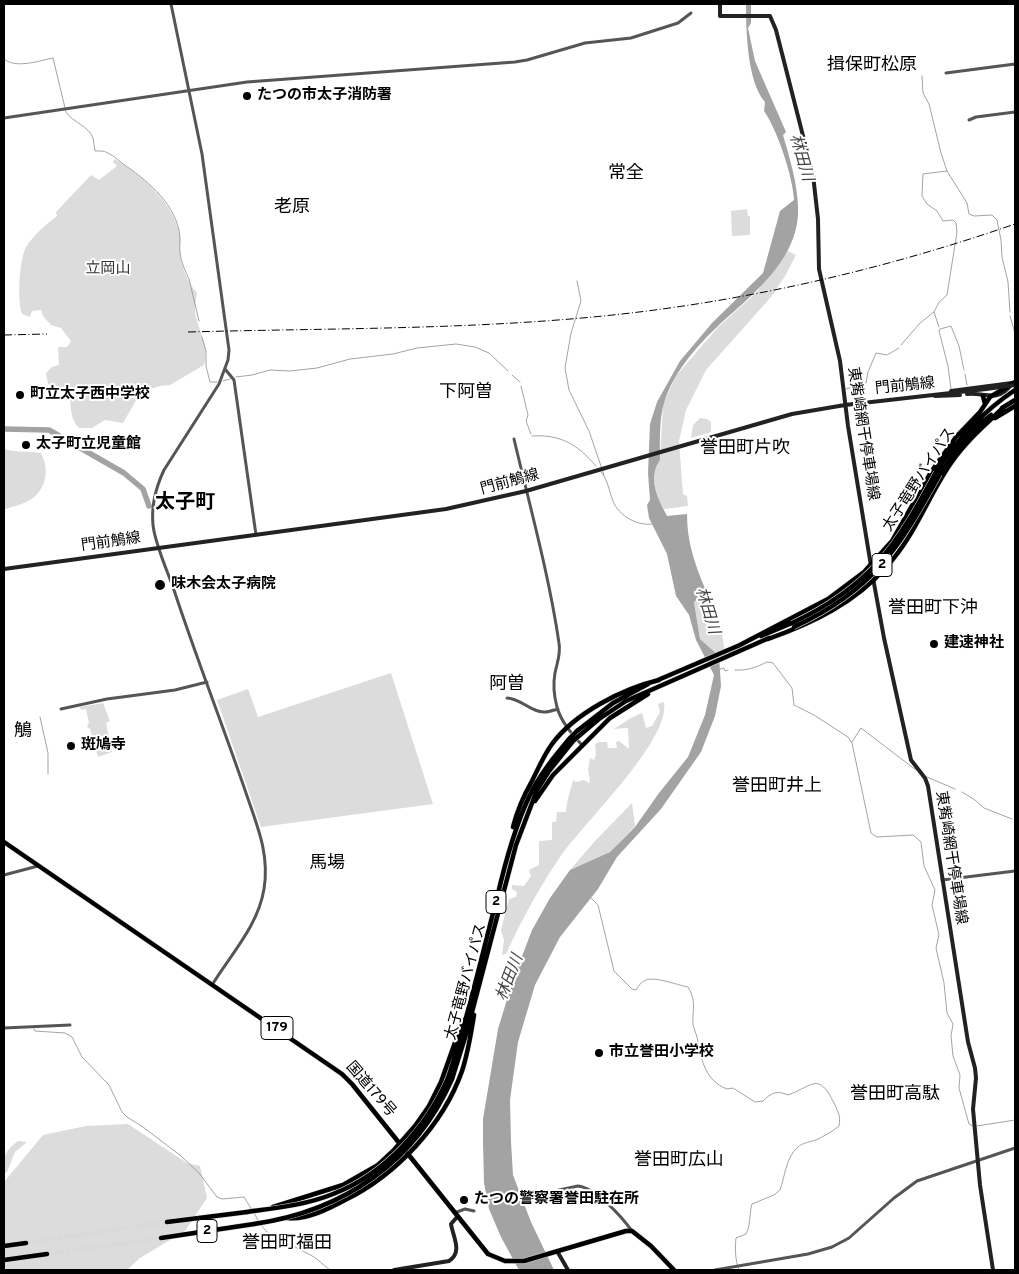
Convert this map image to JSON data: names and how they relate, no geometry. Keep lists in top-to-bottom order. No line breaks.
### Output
{"streets":{"highway":["太子竜野バイパス","2","179","国道179号"],"main road":["門前鵤線","東觜崎網干停車場線"]},"crossings":[["門前鵤線","東觜崎網干停車場線"]],"districts":["揖保町松原","常全","老原","下阿曽","誉田町片吹","太子町","誉田町下沖","阿曽","鵤","誉田町井上","馬場","誉田町高駄","誉田町広山","誉田町福田"],"water":["林田川"],"parks":["立岡山"],"places":["たつの市太子消防署","町立太子西中学校","太子町立児童館","味木会太子病院","建速神社","斑鳩寺","市立誉田小学校","たつの警察署誉田駐在所"]}
